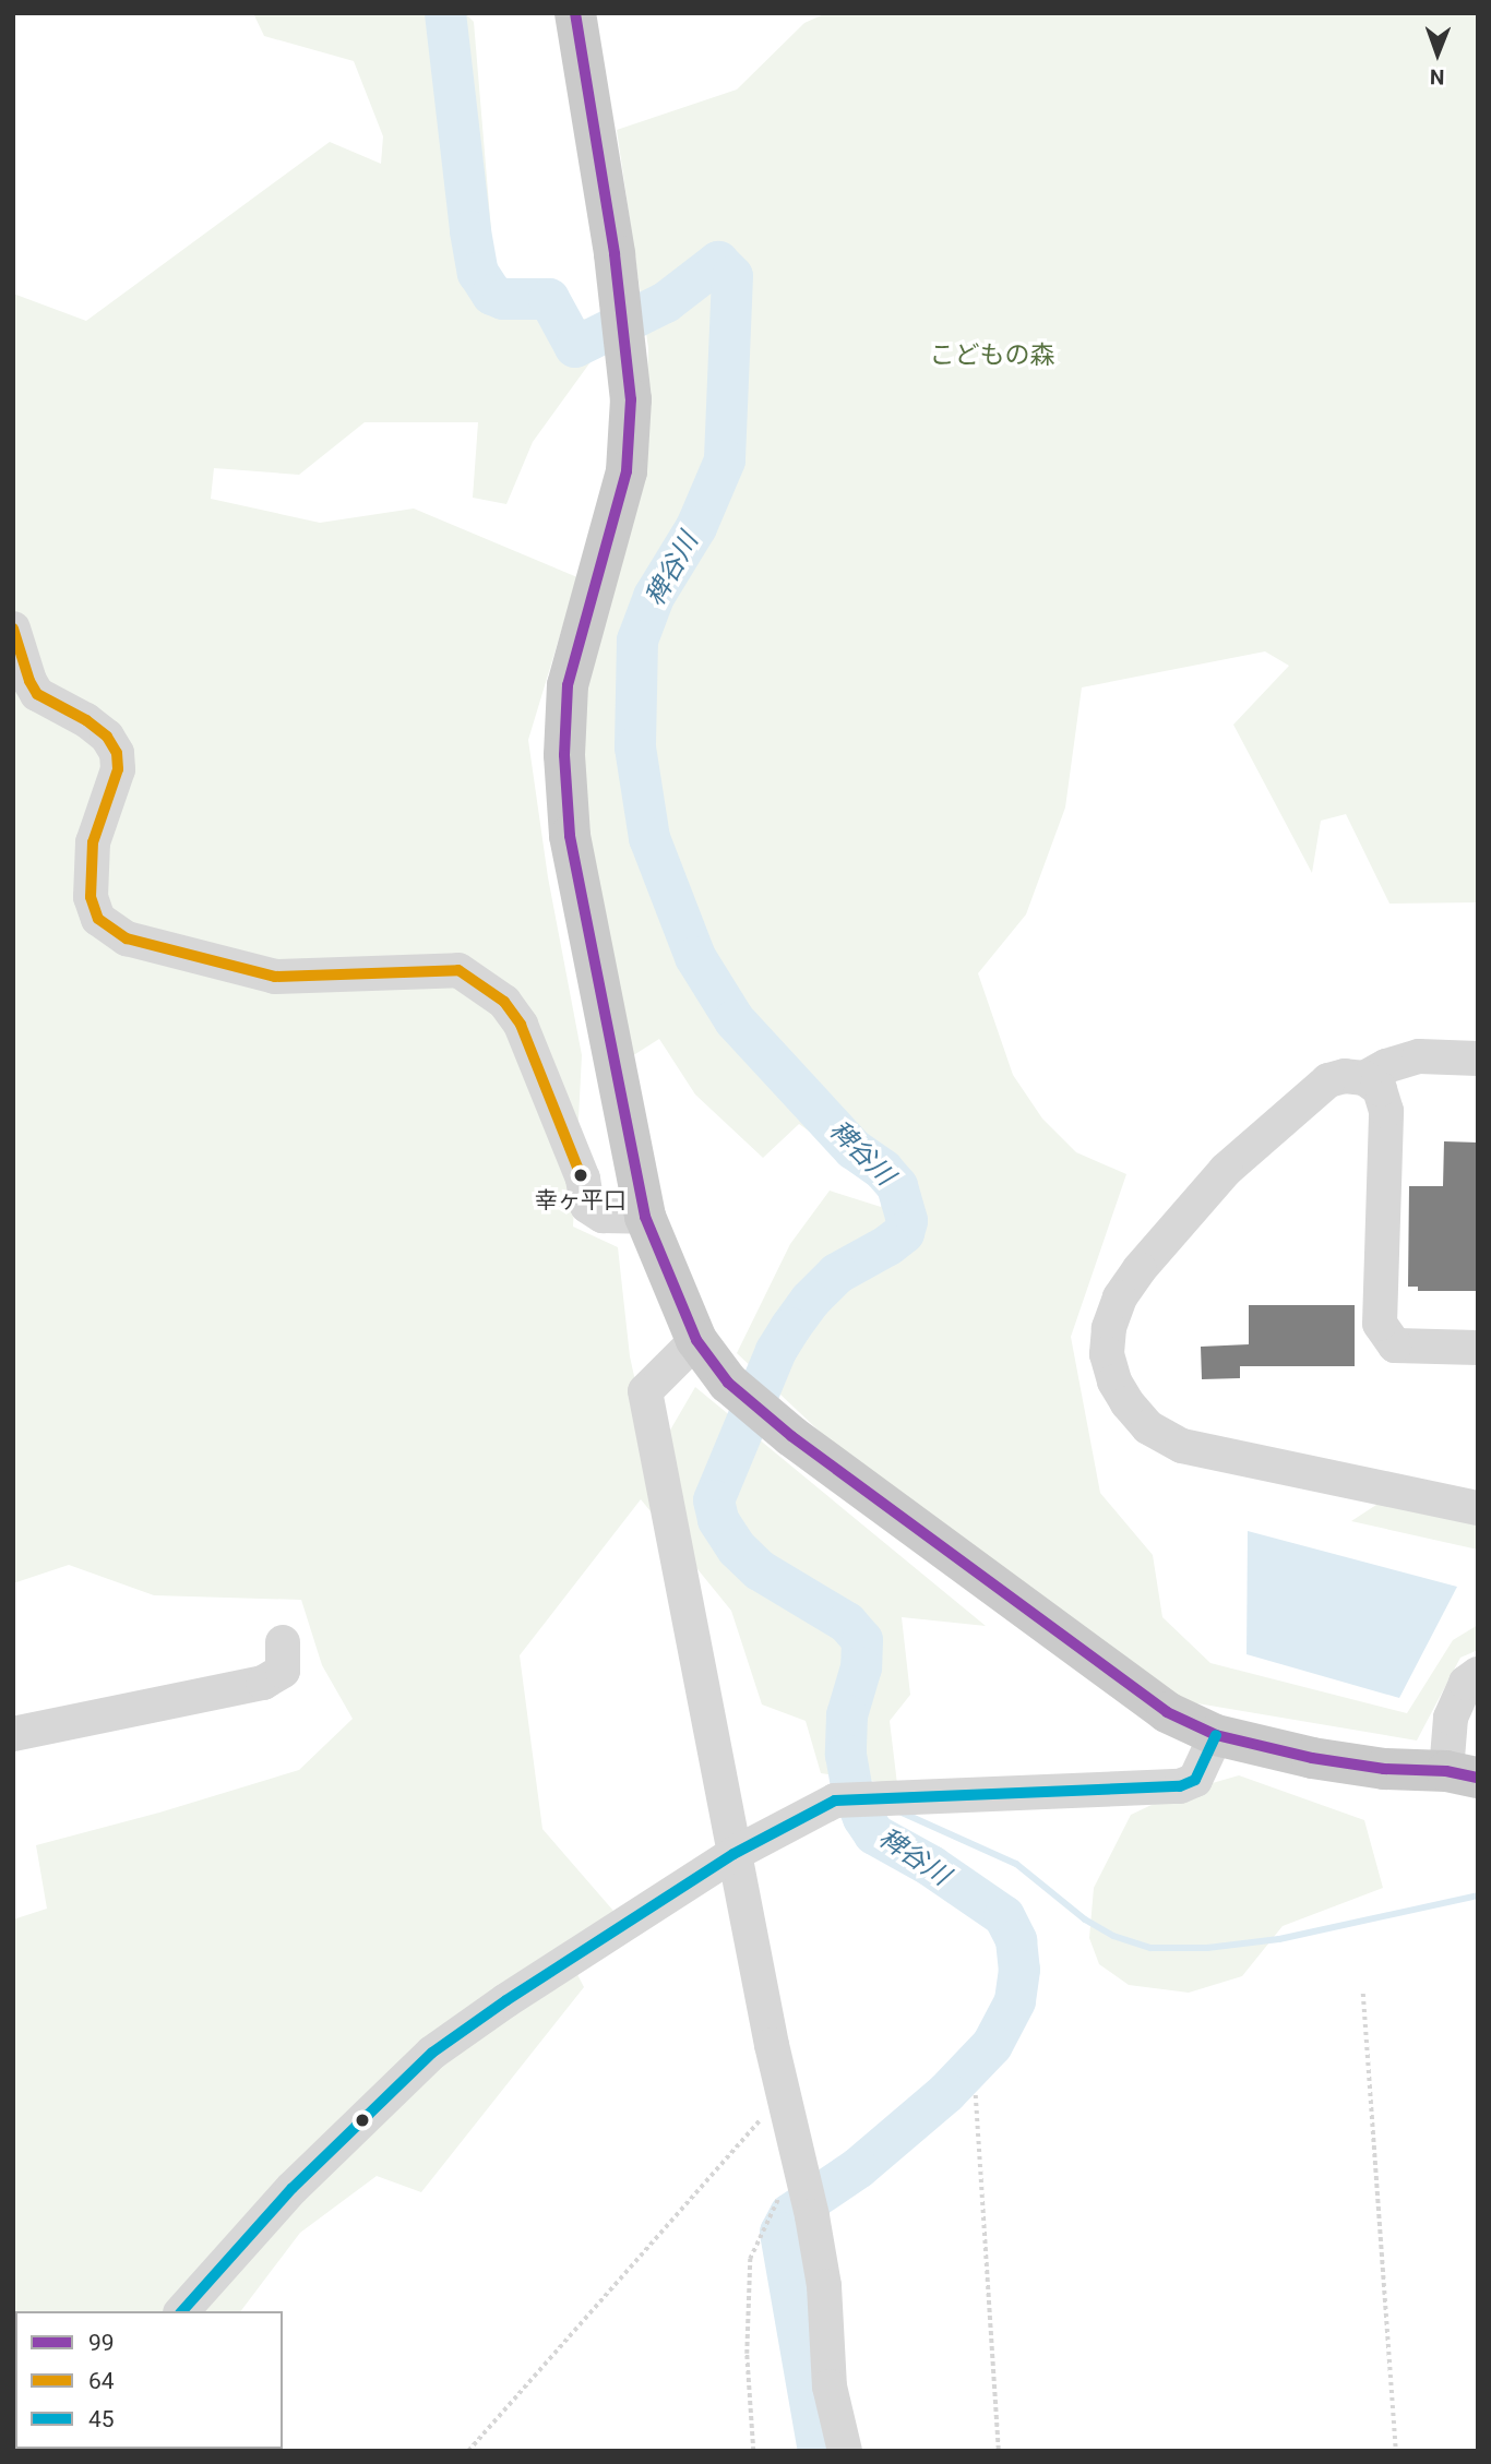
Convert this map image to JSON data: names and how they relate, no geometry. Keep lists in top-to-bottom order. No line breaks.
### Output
{"water":["稗谷川"],"parks":["こどもの森"],"places":["幸ヶ平口"],"lines":["transit line 99","transit line 64","transit line 45"],"legend":["99","64","45"],"north":"bottom"}
